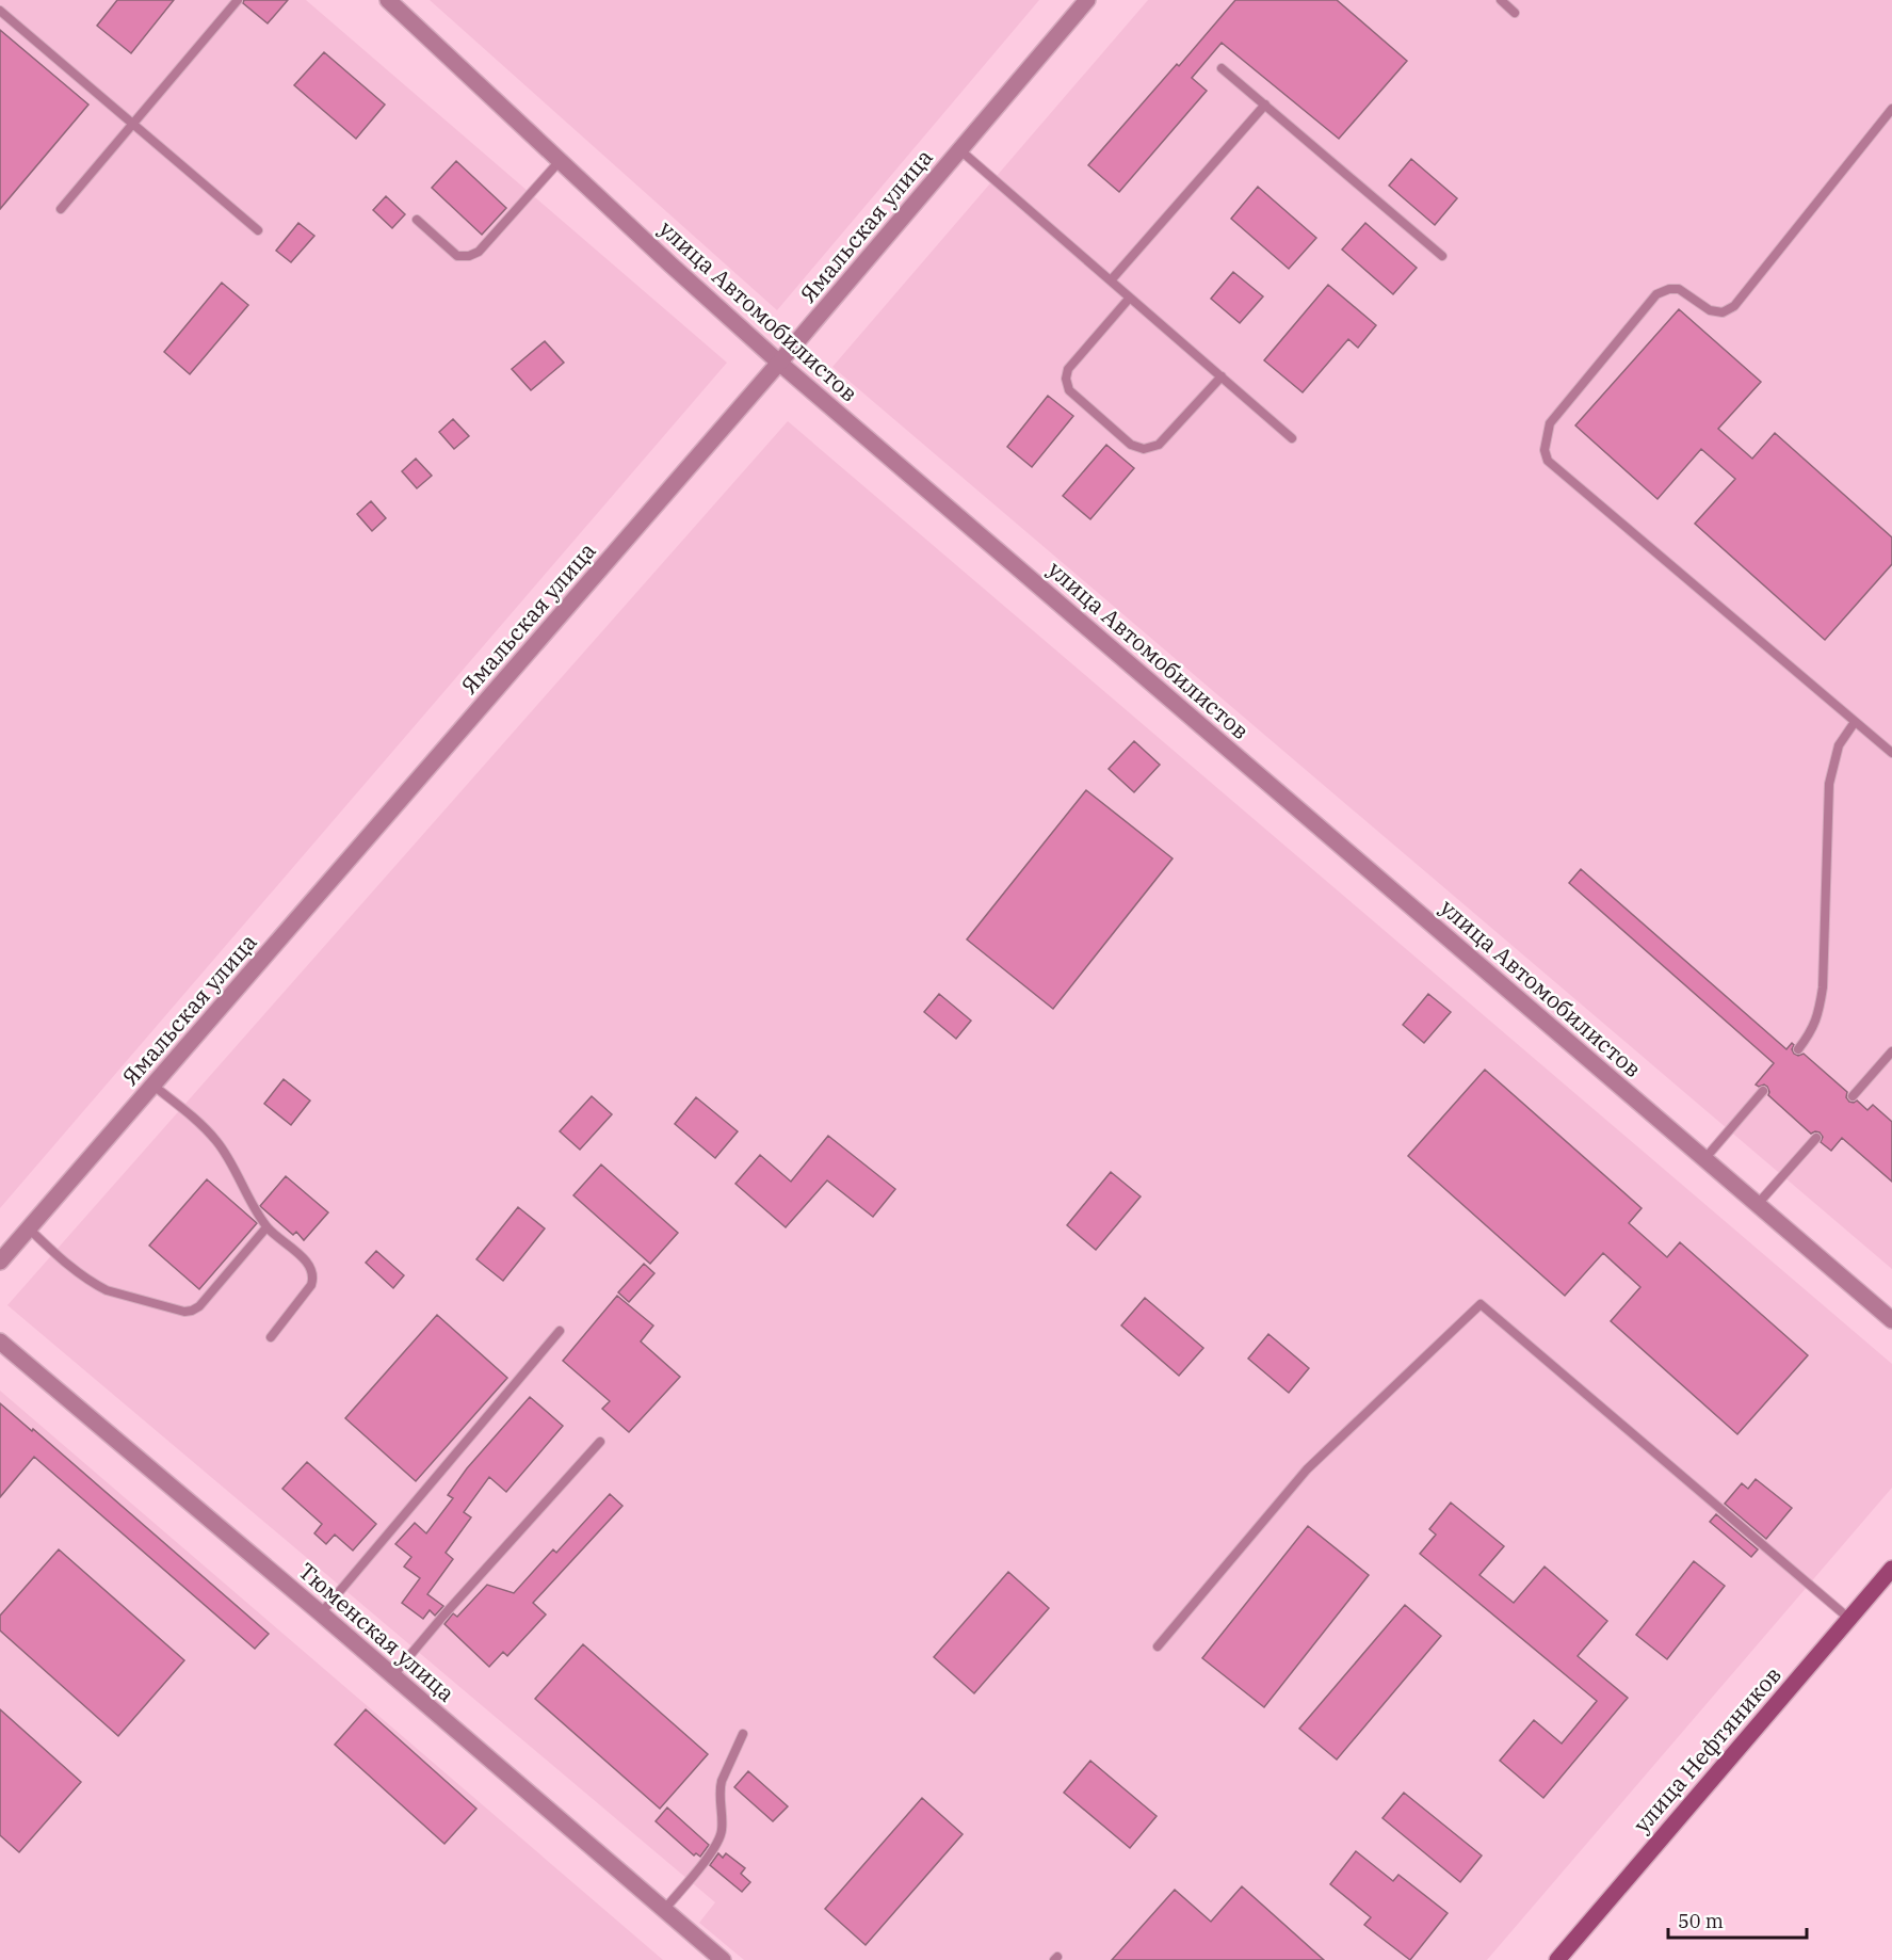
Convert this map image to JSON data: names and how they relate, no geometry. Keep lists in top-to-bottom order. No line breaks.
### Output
{"streets":{"main road":["улица Нефтяников"],"street":["Ямальская улица","улица Автомобилистов","Тюменская улица"]},"crossings":[["Ямальская улица","улица Автомобилистов"]],"scale_bar":"50 m"}
